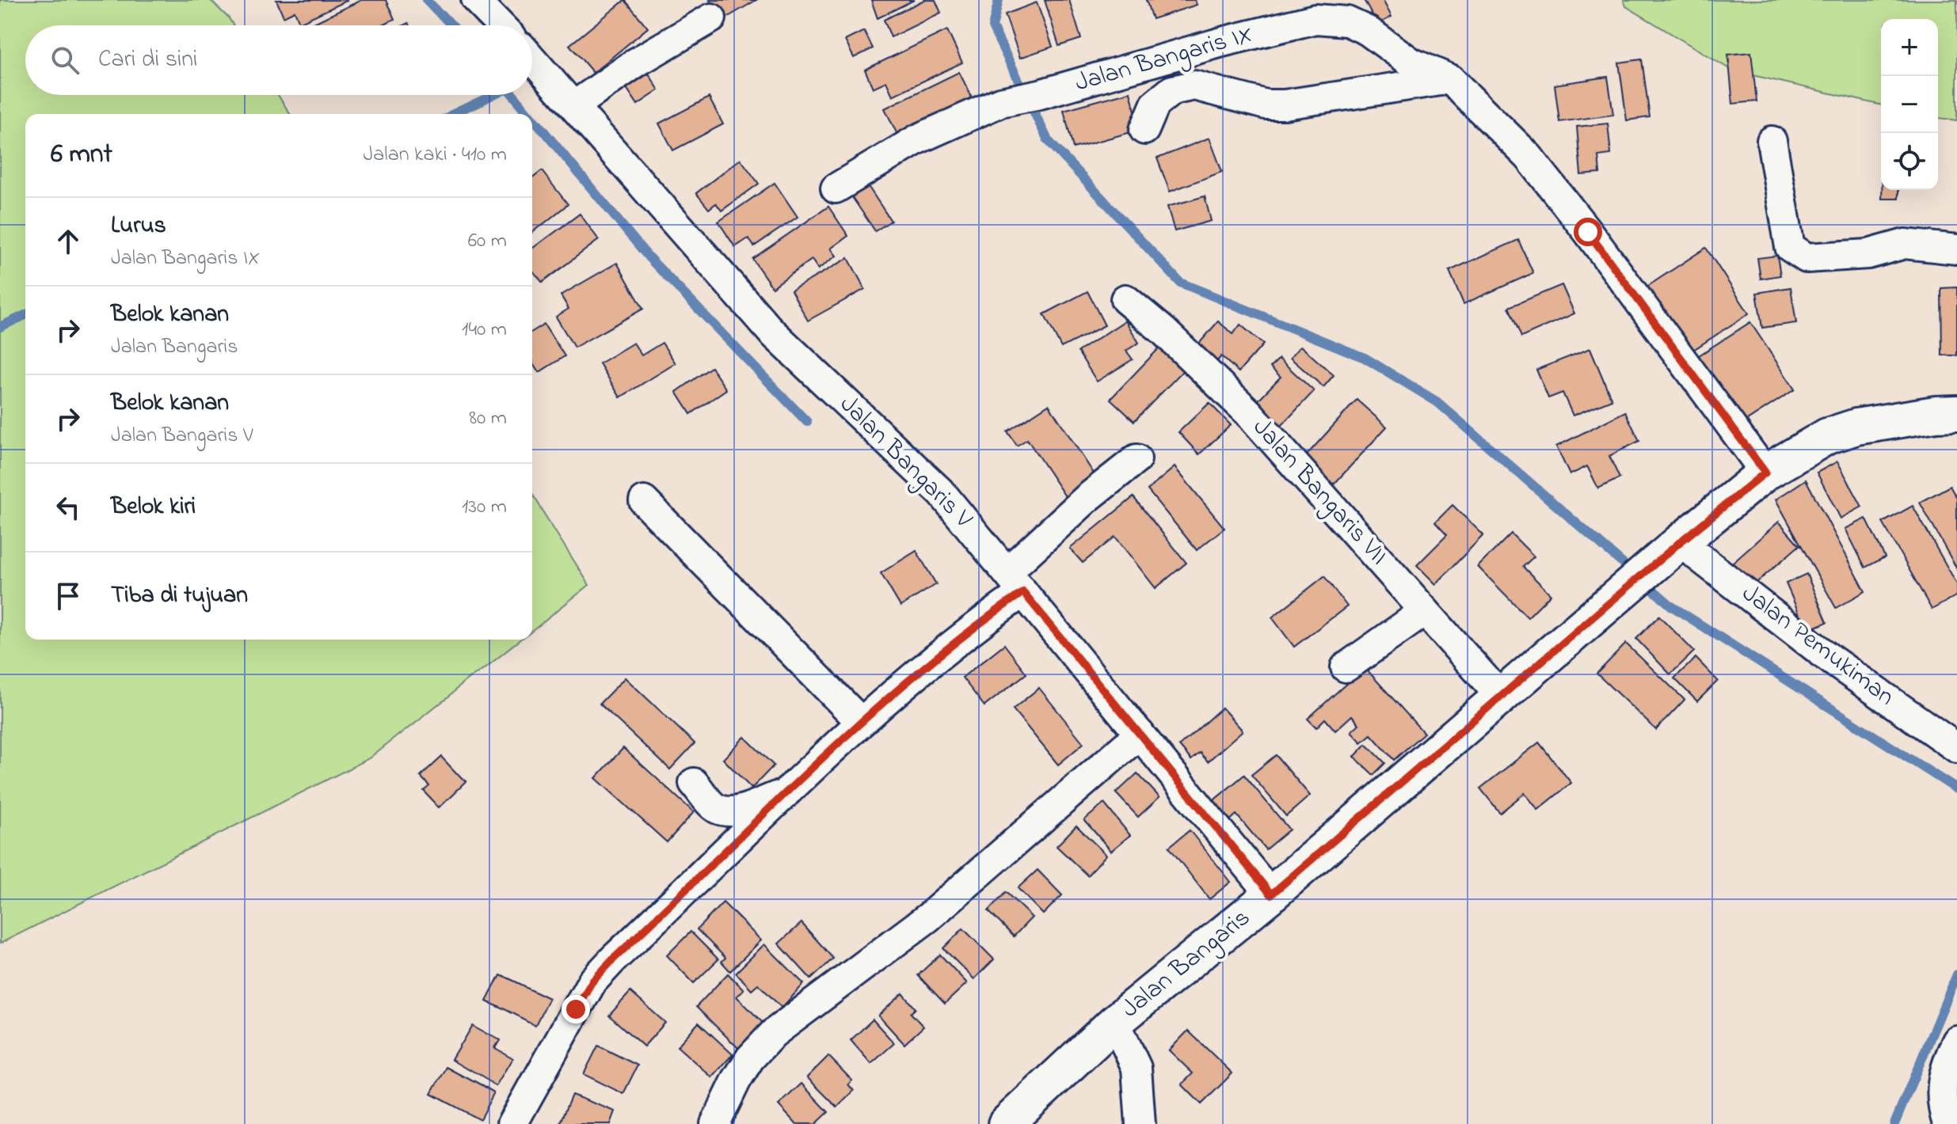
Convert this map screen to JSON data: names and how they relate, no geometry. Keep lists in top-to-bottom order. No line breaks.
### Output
{"streets":{"street":["Jalan Bangaris IX","Jalan Bangaris V","Jalan Bangaris VII","Jalan Pemukiman","Jalan Bangaris"]},"crossings":[["Jalan Bangaris IX","Jalan Bangaris"],["Jalan Bangaris V","Jalan Bangaris"],["Jalan Bangaris VII","Jalan Bangaris"],["Jalan Pemukiman","Jalan Bangaris"]],"page":{"map_buttons":["+","−"],"search":"Cari di sini","heading":["6 mnt","Jalan kaki · 410 m"],"list":[["Lurus","Jalan Bangaris IX","60 m"],["Belok kanan","Jalan Bangaris","140 m"],["Belok kanan","Jalan Bangaris V","80 m"],["Belok kiri","130 m"],"Tiba di tujuan"]}}
